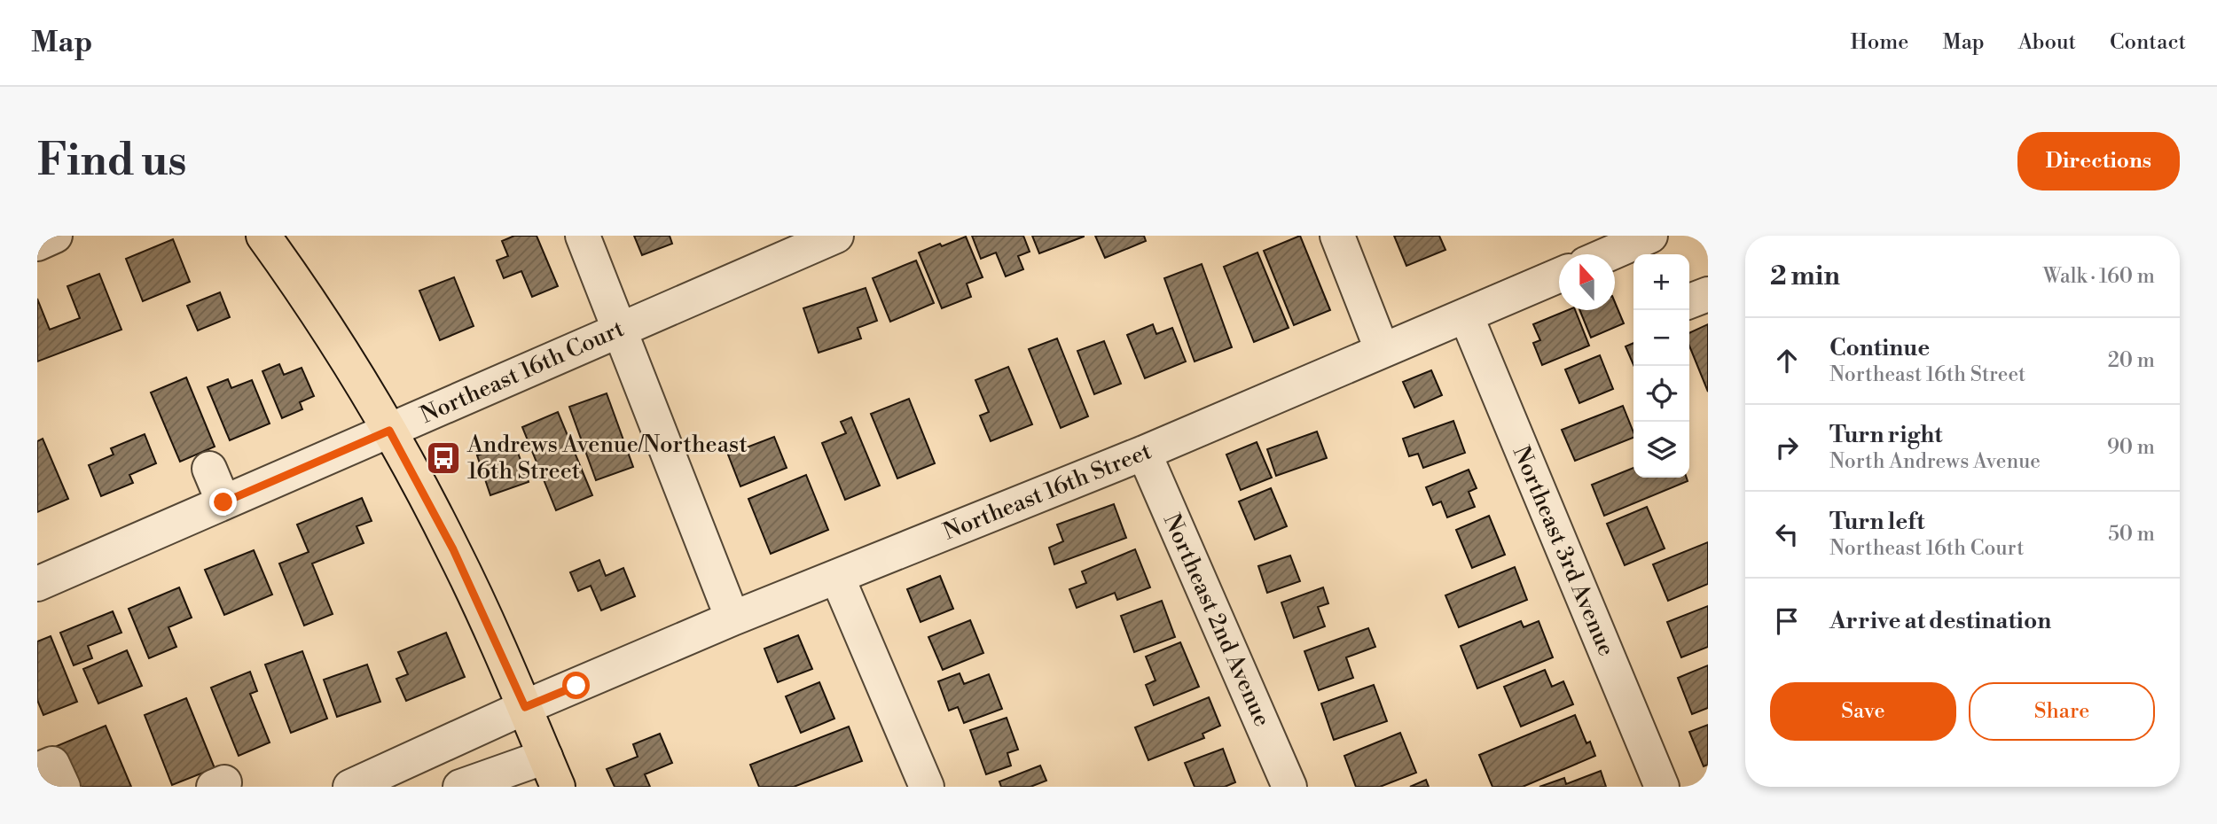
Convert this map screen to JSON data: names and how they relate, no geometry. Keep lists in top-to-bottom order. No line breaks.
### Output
{"streets":{"street":["Northeast 16th Court","Northeast 16th Street","Northeast 3rd Avenue","Northeast 2nd Avenue"]},"crossings":[["Northeast 16th Street","Northeast 3rd Avenue"],["Northeast 16th Street","Northeast 2nd Avenue"]],"places":{"bus stop":["Andrews Avenue/Northeast 16th Street"]},"north":"top","page":{"header":"Map","nav":["Home","Map","About","Contact"],"buttons":["Directions",["Save","Share"]],"title":"Find us","heading":["2 min","Walk · 160 m"],"map_buttons":["+","−"],"list":[["Continue","Northeast 16th Street","20 m"],["Turn right","North Andrews Avenue","90 m"],["Turn left","Northeast 16th Court","50 m"],"Arrive at destination"]}}
